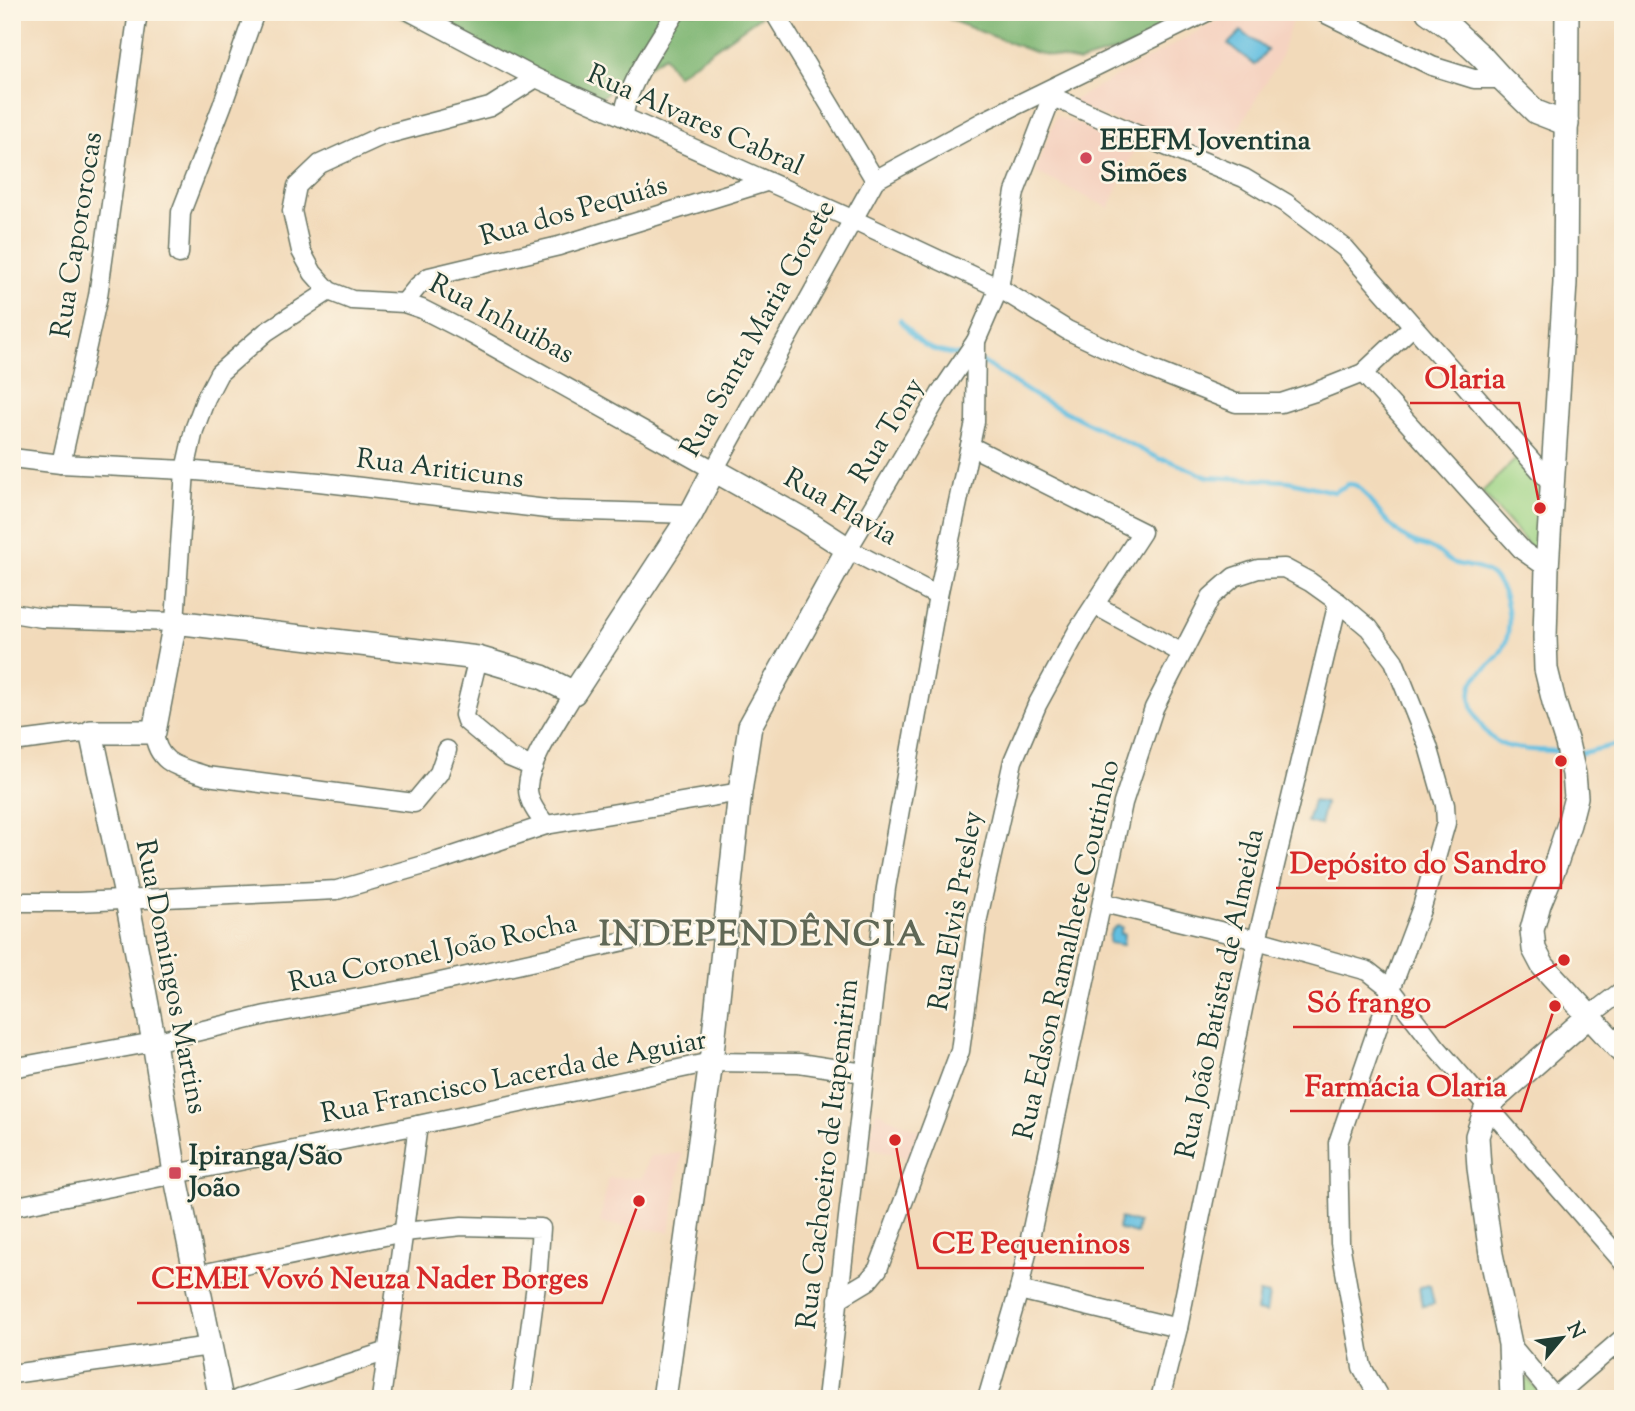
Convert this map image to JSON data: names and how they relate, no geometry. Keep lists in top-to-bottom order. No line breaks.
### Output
{"streets":{"street":["Rua Alvares Cabral","Rua dos Pequiás","Rua Capororocas","Rua Inhuibas","Rua Santa Maria Gorete","Rua Tony","Rua Ariticuns","Rua Flavia","Rua Elvis Presley","Rua Edson Ramalhete Coutinho","Rua Coronel João Rocha","Rua Domingos Martins","Rua João Batista de Almeida","Rua Francisco Lacerda de Aguiar","Rua Cachoeiro de Itapemirim"]},"crossings":[["Rua Alvares Cabral","Rua dos Pequiás"],["Rua Alvares Cabral","Rua Santa Maria Gorete"],["Rua Alvares Cabral","Rua Cachoeiro de Itapemirim"],["Rua dos Pequiás","Rua Inhuibas"],["Rua Capororocas","Rua Ariticuns"],["Rua Inhuibas","Rua Santa Maria Gorete"],["Rua Inhuibas","Rua Flavia"],["Rua Santa Maria Gorete","Rua Ariticuns"],["Rua Santa Maria Gorete","Rua Flavia"],["Rua Tony","Rua Flavia"],["Rua Tony","Rua Cachoeiro de Itapemirim"],["Rua Flavia","Rua Cachoeiro de Itapemirim"],["Rua Elvis Presley","Rua Cachoeiro de Itapemirim"],["Rua Edson Ramalhete Coutinho","Rua João Batista de Almeida"],["Rua Coronel João Rocha","Rua Domingos Martins"],["Rua Domingos Martins","Rua Francisco Lacerda de Aguiar"],["Rua Francisco Lacerda de Aguiar","Rua Cachoeiro de Itapemirim"]],"districts":["INDEPENDÊNCIA"],"places":{"other":["EEEFM Joventina Simões","Olaria","Depósito do Sandro","Só frango","Farmácia Olaria","CE Pequeninos","CEMEI Vovó Neuza Nader Borges"],"transit":["Ipiranga/São João"]},"north":"top right"}
